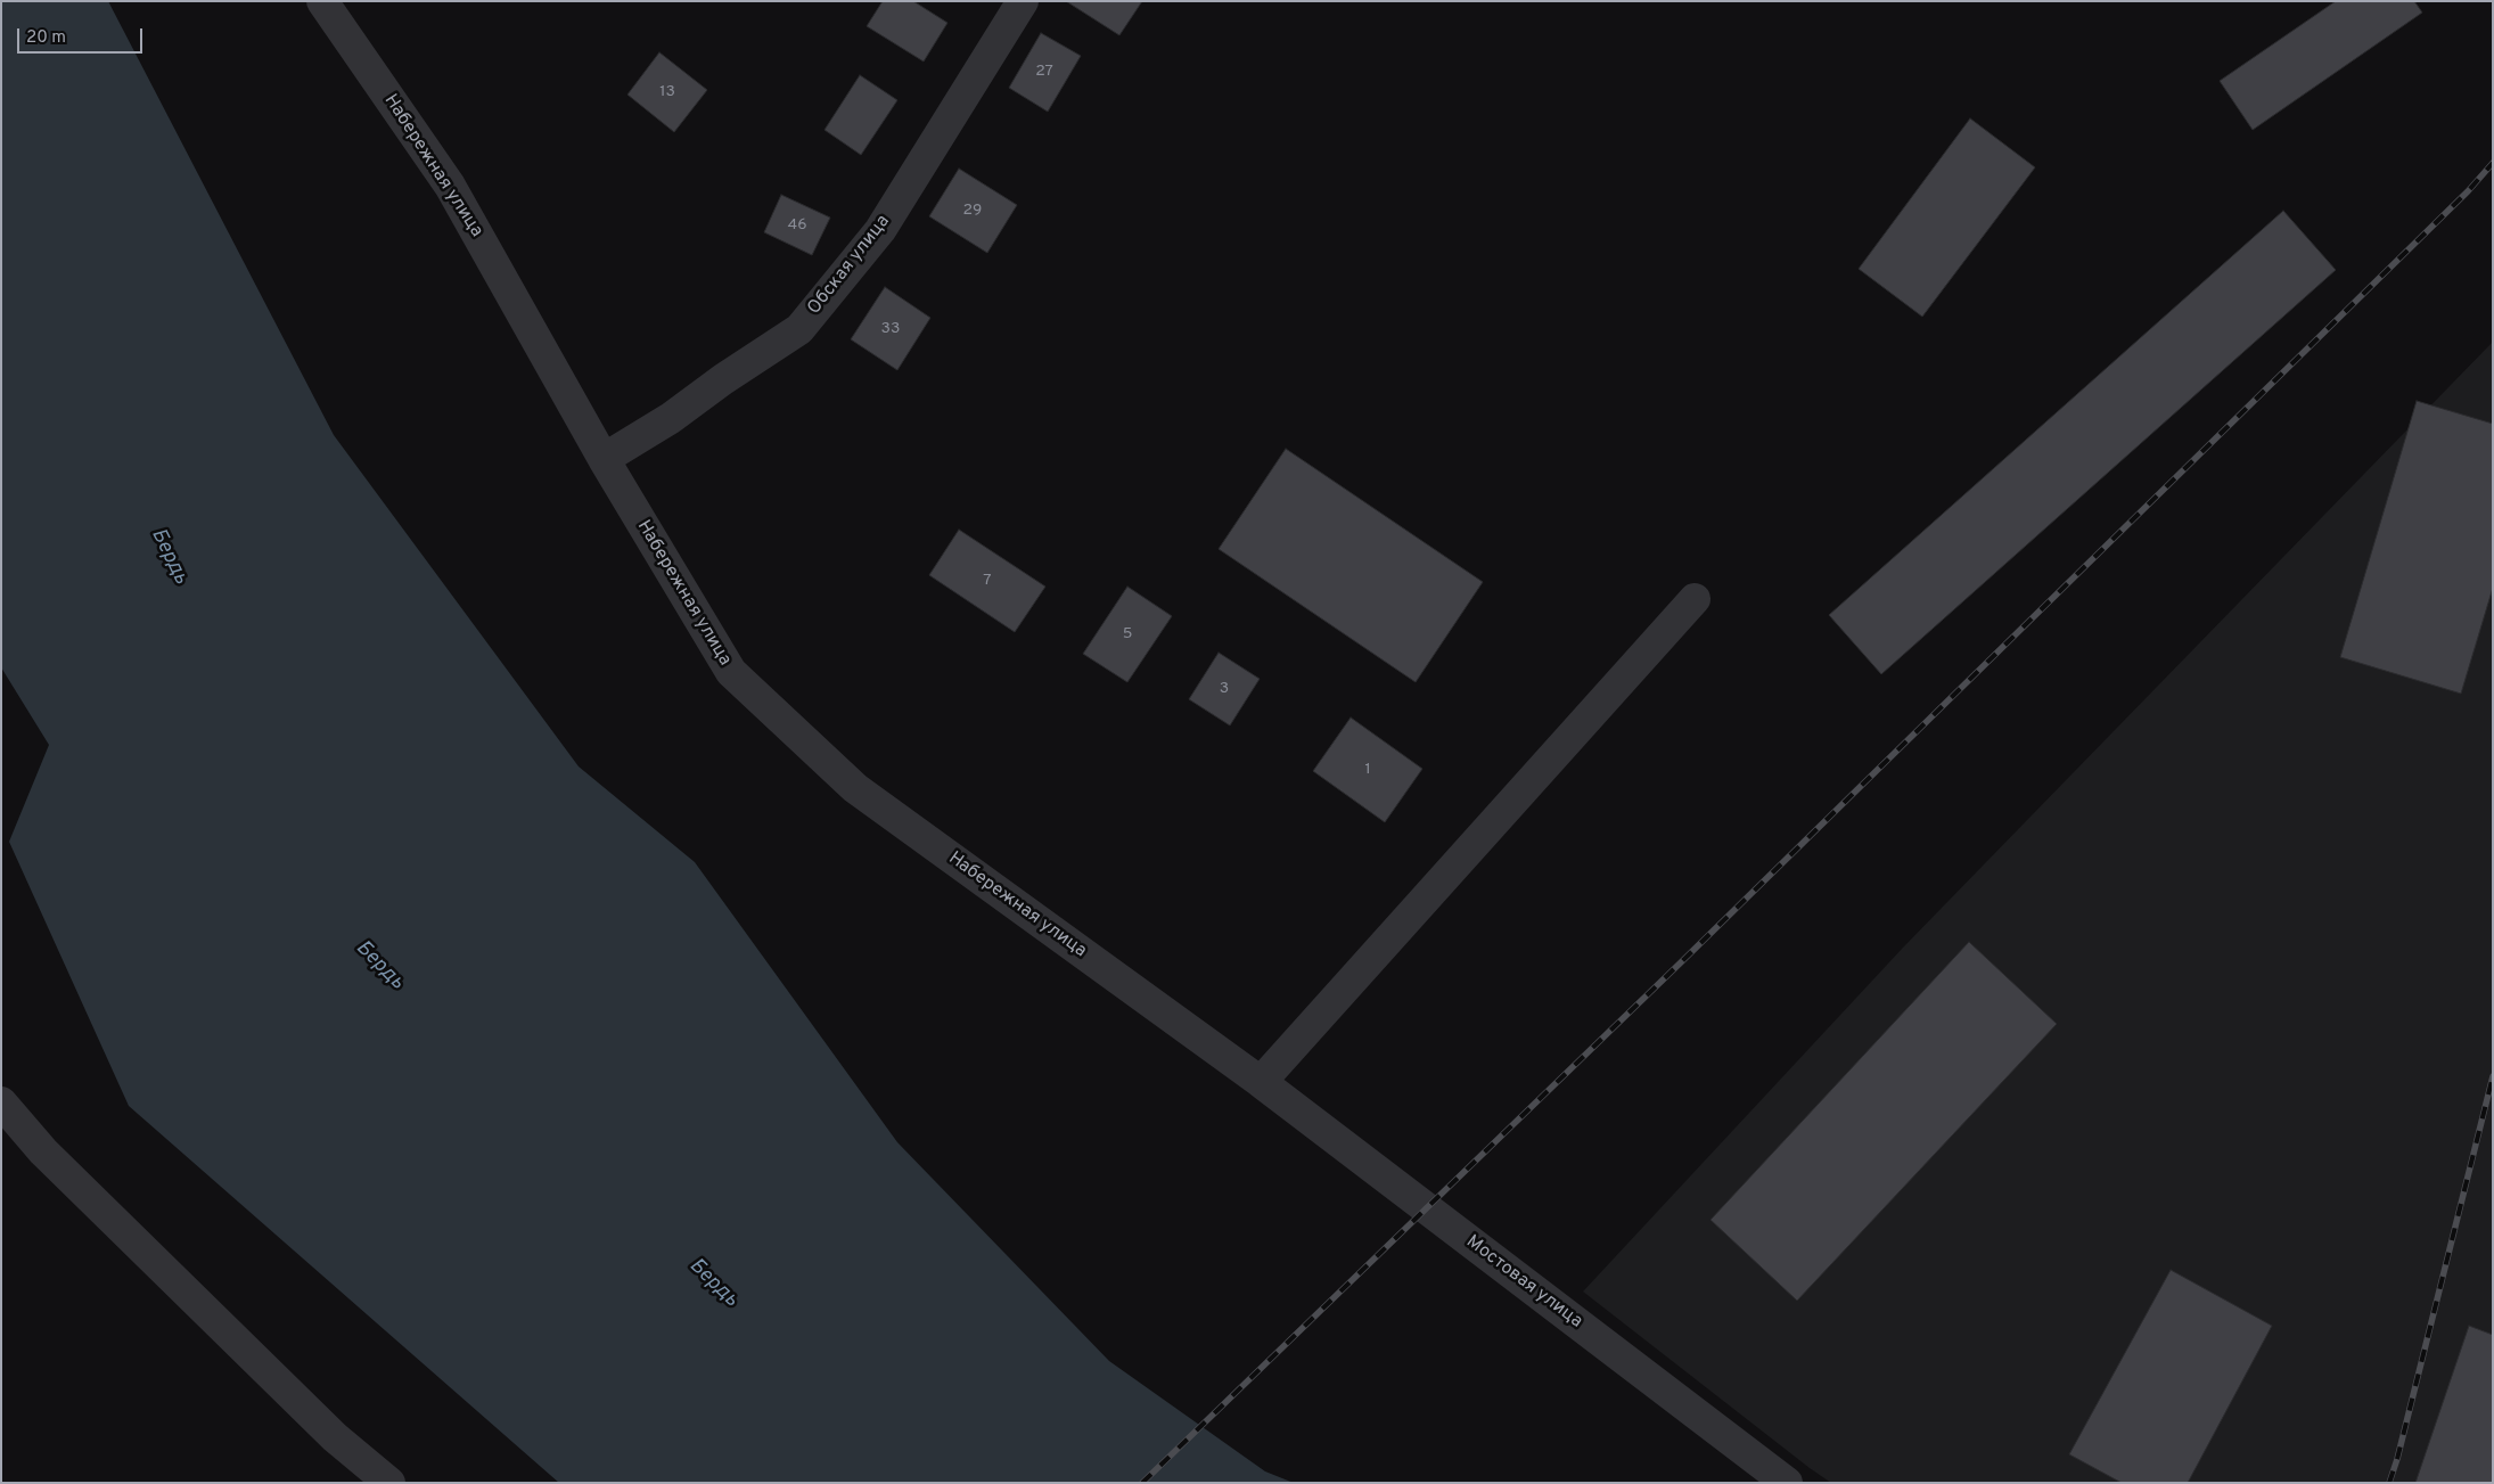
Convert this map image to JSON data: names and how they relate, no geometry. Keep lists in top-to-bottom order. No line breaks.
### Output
{"streets":{"street":["Набережная улица","Обская улица","Мостовая улица"]},"crossings":[["Набережная улица","Обская улица"],["Набережная улица","Мостовая улица"]],"water":["Бердь"],"house_numbers":["27","13","29","46","33","7","5","3","1"],"scale_bar":"20 m"}
